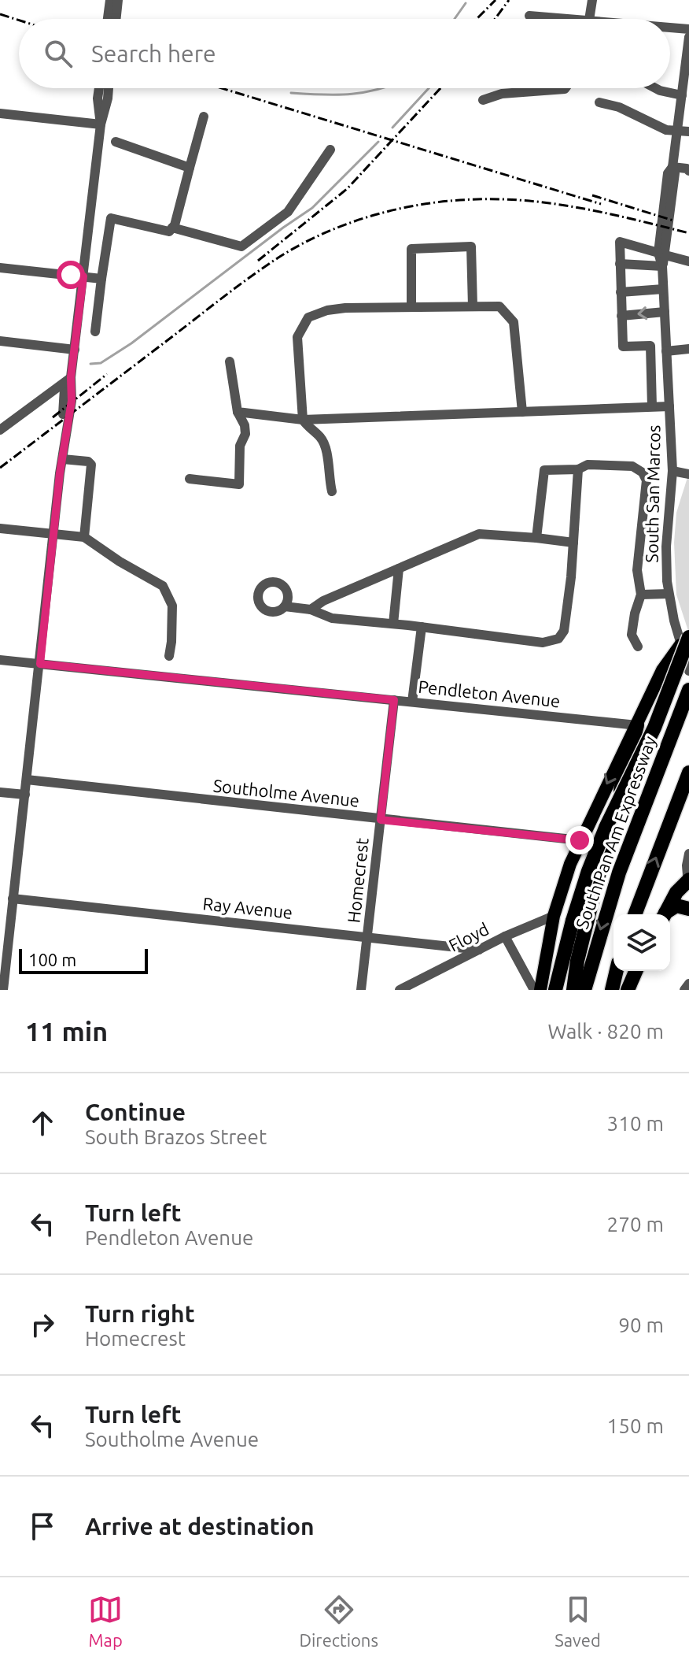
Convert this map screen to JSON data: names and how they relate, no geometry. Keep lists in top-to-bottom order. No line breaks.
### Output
{"streets":{"highway":["South Pan Am Expressway"],"street":["South San Marcos","Pendleton Avenue","Southolme Avenue","Homecrest","Ray Avenue","Floyd"]},"crossings":[["Pendleton Avenue","Homecrest"],["Southolme Avenue","Homecrest"],["Homecrest","Ray Avenue"],["Ray Avenue","Floyd"]],"scale_bar":"100 m","page":{"search":"Search here","scale":"100 m","heading":["11 min","Walk · 820 m"],"list":[["Continue","South Brazos Street","310 m"],["Turn left","Pendleton Avenue","270 m"],["Turn right","Homecrest","90 m"],["Turn left","Southolme Avenue","150 m"],"Arrive at destination"],"nav":["Map","Directions","Saved"]}}
